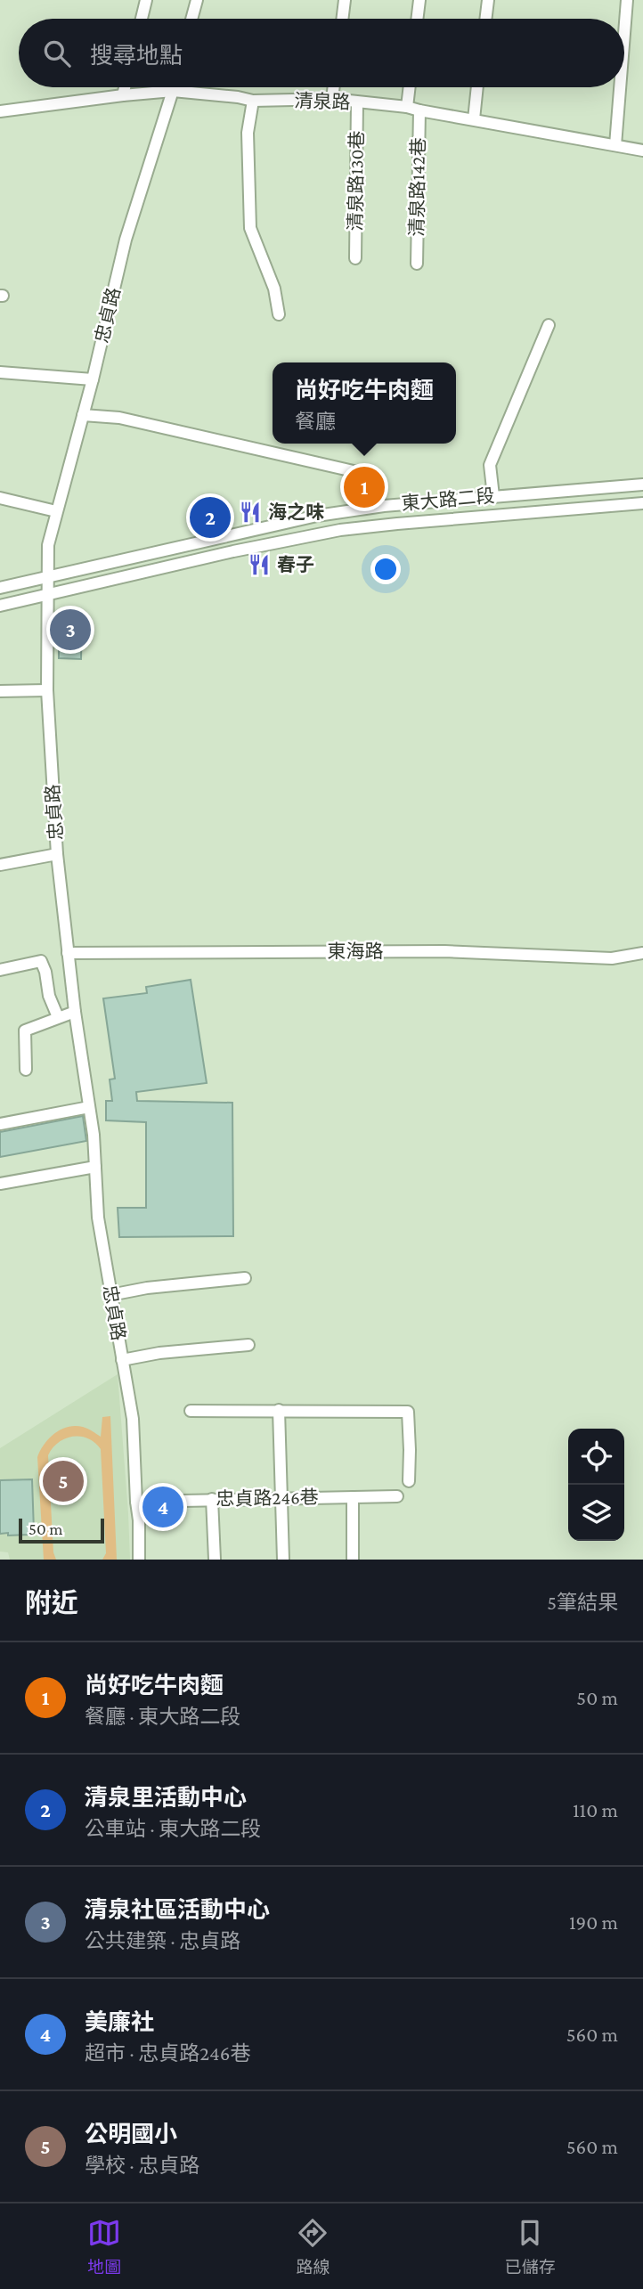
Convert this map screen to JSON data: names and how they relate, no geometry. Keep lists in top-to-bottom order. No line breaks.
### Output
{"streets":{"street":["清泉路","清泉路130巷","清泉路142巷","忠貞路","東大路二段","東海路","忠貞路246巷"]},"crossings":[["清泉路","清泉路130巷"],["清泉路","清泉路142巷"],["清泉路","忠貞路"],["忠貞路","東大路二段"],["忠貞路","東海路"],["忠貞路","忠貞路246巷"]],"places":{"restaurant":["海之味","春子"]},"scale_bar":"50 m","page":{"search":"搜尋地點","popup":["尚好吃牛肉麵","餐廳"],"pins":["1","2","3","5","4"],"scale":"50 m","heading":["附近","5筆結果"],"list":[{"mark":"1","name":"尚好吃牛肉麵","note":"餐廳 · 東大路二段","value":"50 m"},{"mark":"2","name":"清泉里活動中心","note":"公車站 · 東大路二段","value":"110 m"},{"mark":"3","name":"清泉社區活動中心","note":"公共建築 · 忠貞路","value":"190 m"},{"mark":"4","name":"美廉社","note":"超市 · 忠貞路246巷","value":"560 m"},{"mark":"5","name":"公明國小","note":"學校 · 忠貞路","value":"560 m"}],"nav":["地圖","路線","已儲存"]}}
